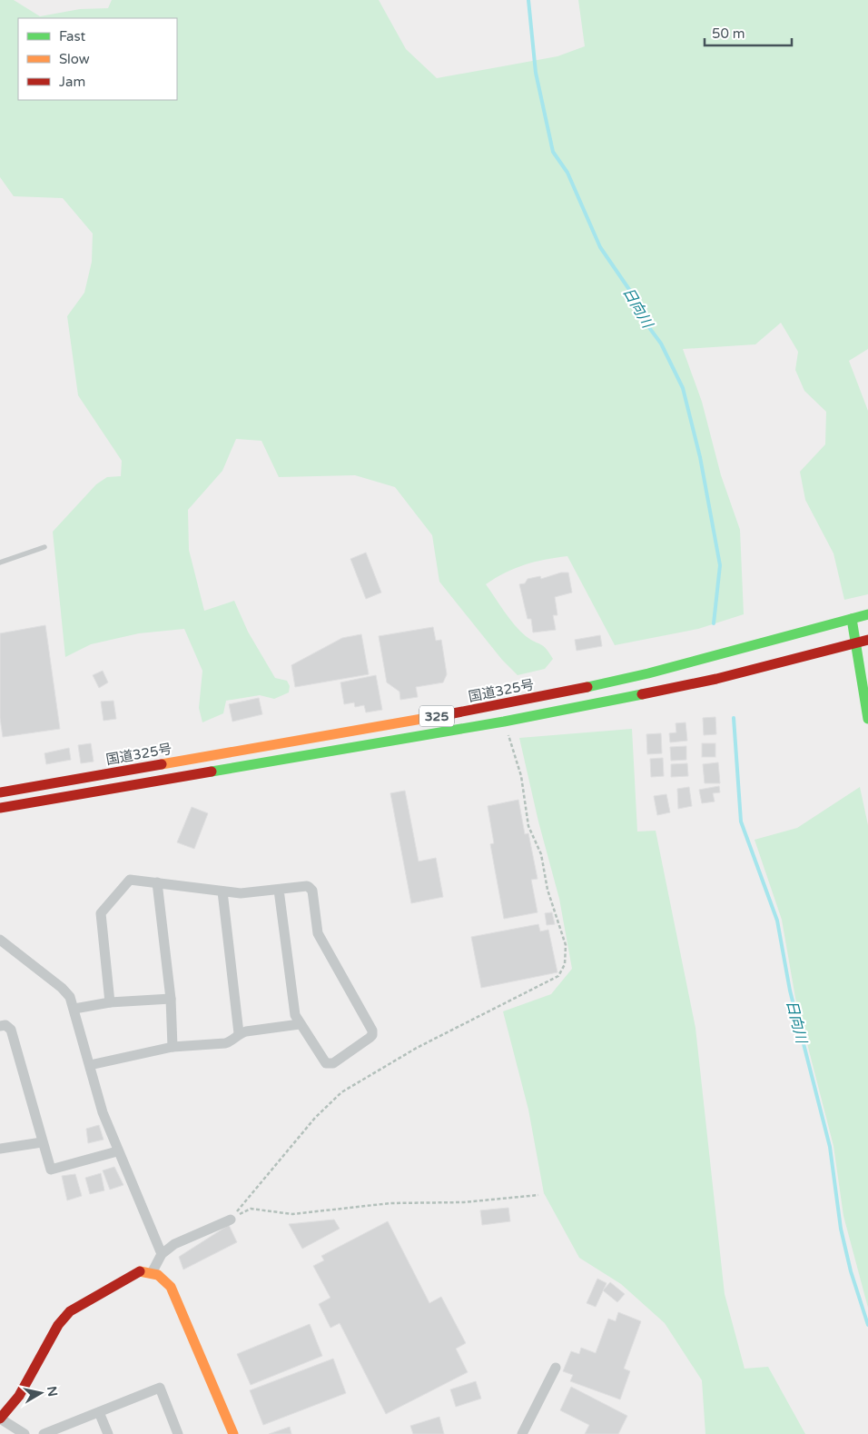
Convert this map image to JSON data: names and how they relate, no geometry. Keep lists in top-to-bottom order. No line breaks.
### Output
{"streets":{"main road":["国道325号","325"]},"water":["日向川"],"legend":["Fast","Slow","Jam"],"scale_bar":"50 m","north":"right"}
